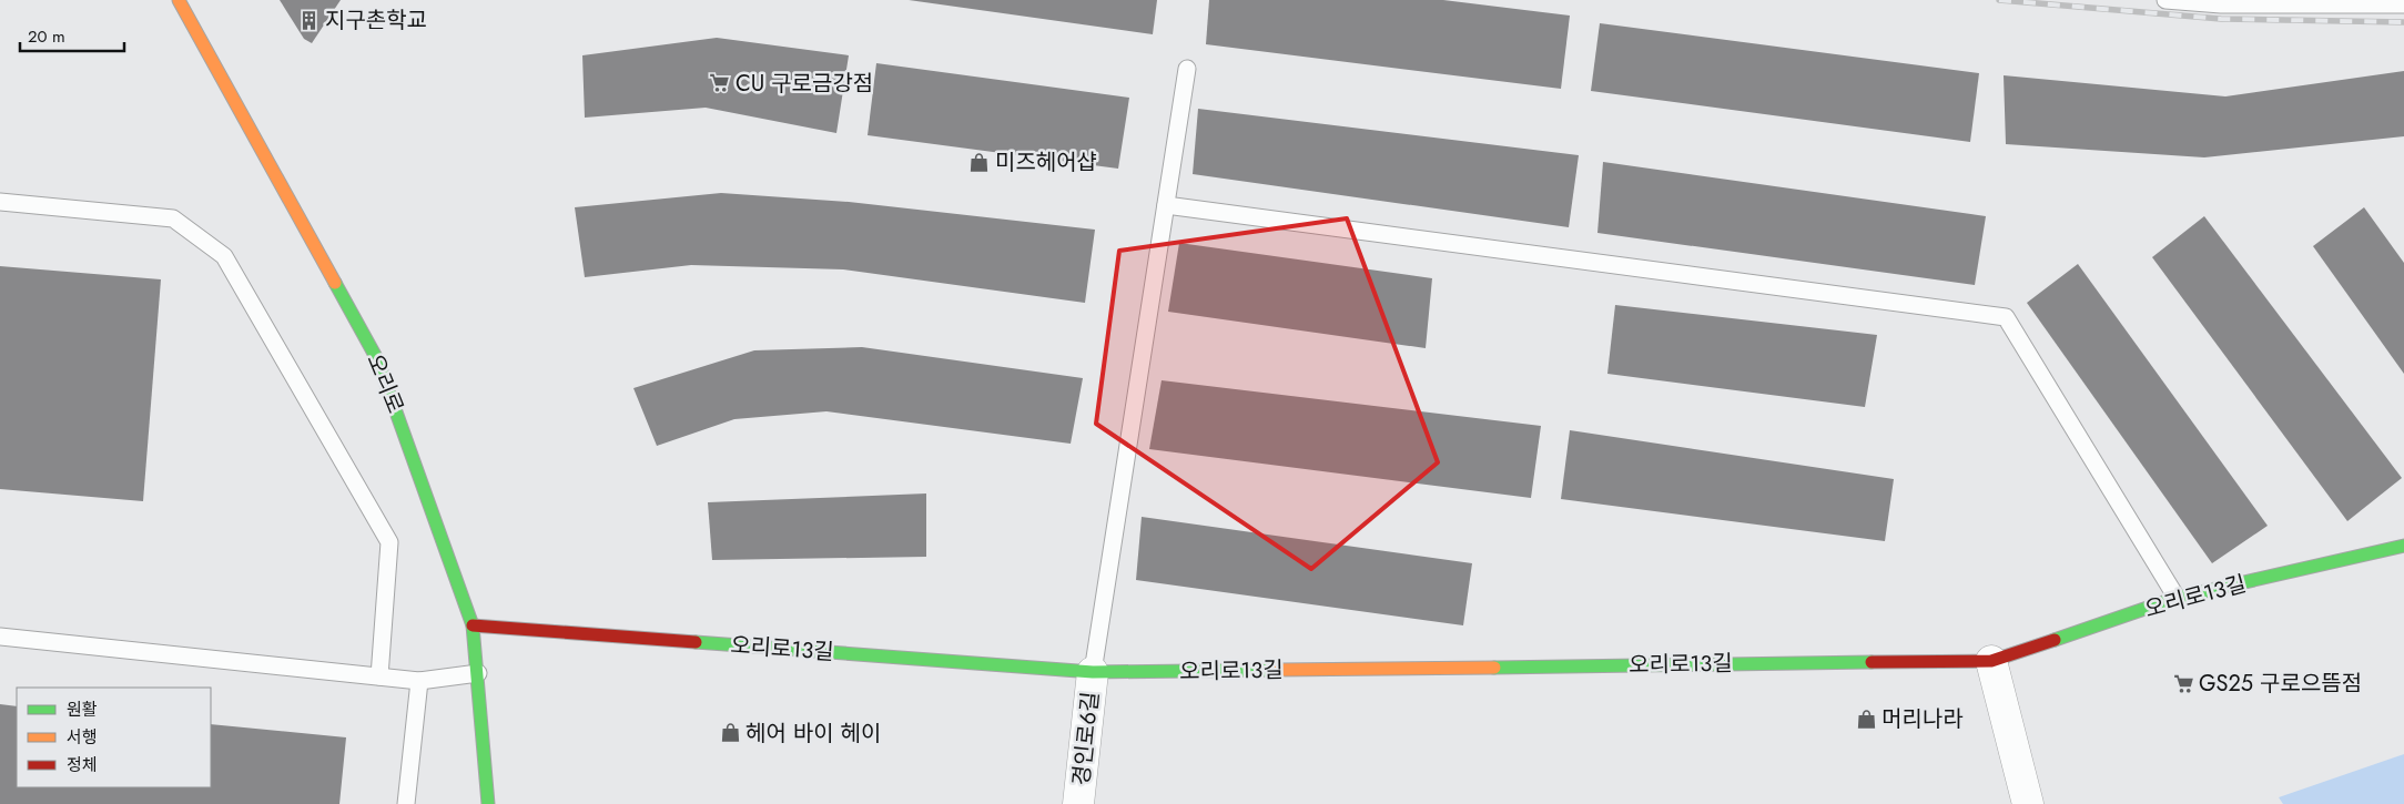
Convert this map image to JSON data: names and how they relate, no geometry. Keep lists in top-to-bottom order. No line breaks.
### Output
{"streets":{"street":["오리로","오리로13길","경인로6길"]},"crossings":[["오리로","오리로13길"],["오리로13길","경인로6길"]],"places":{"building":["지구촌학교"],"supermarket":["CU 구로금강점","GS25 구로으뜸점"],"shop":["미즈헤어샵","머리나라","헤어 바이 헤이"]},"legend":["원활","서행","정체"],"scale_bar":"20 m"}
